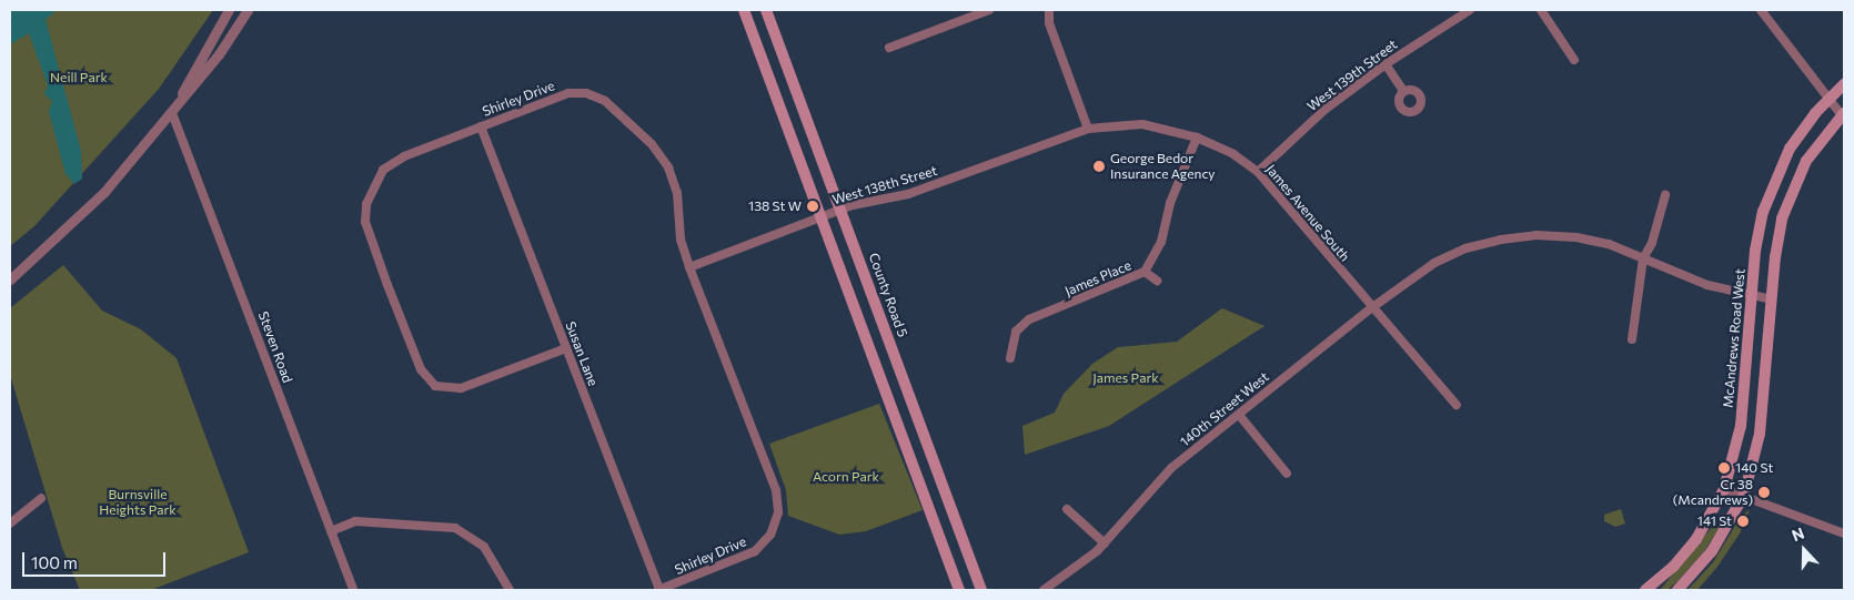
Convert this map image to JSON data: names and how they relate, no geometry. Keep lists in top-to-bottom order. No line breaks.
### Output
{"streets":{"main road":["County Road 5","McAndrews Road West"],"street":["West 139th Street","Shirley Drive","West 138th Street","James Avenue South","James Place","Steven Road","Susan Lane","140th Street West"]},"crossings":[["West 139th Street","James Avenue South"],["Shirley Drive","West 138th Street"],["Shirley Drive","Susan Lane"],["West 138th Street","James Avenue South"],["West 138th Street","County Road 5"],["James Avenue South","James Place"],["James Avenue South","140th Street West"],["McAndrews Road West","140th Street West"]],"parks":["Neill Park","James Park","Acorn Park","Burnsville Heights Park"],"places":["George Bedor Insurance Agency","138 St W","140 St","Cr 38 (Mcandrews)","141 St"],"scale_bar":"100 m","north":"top"}
